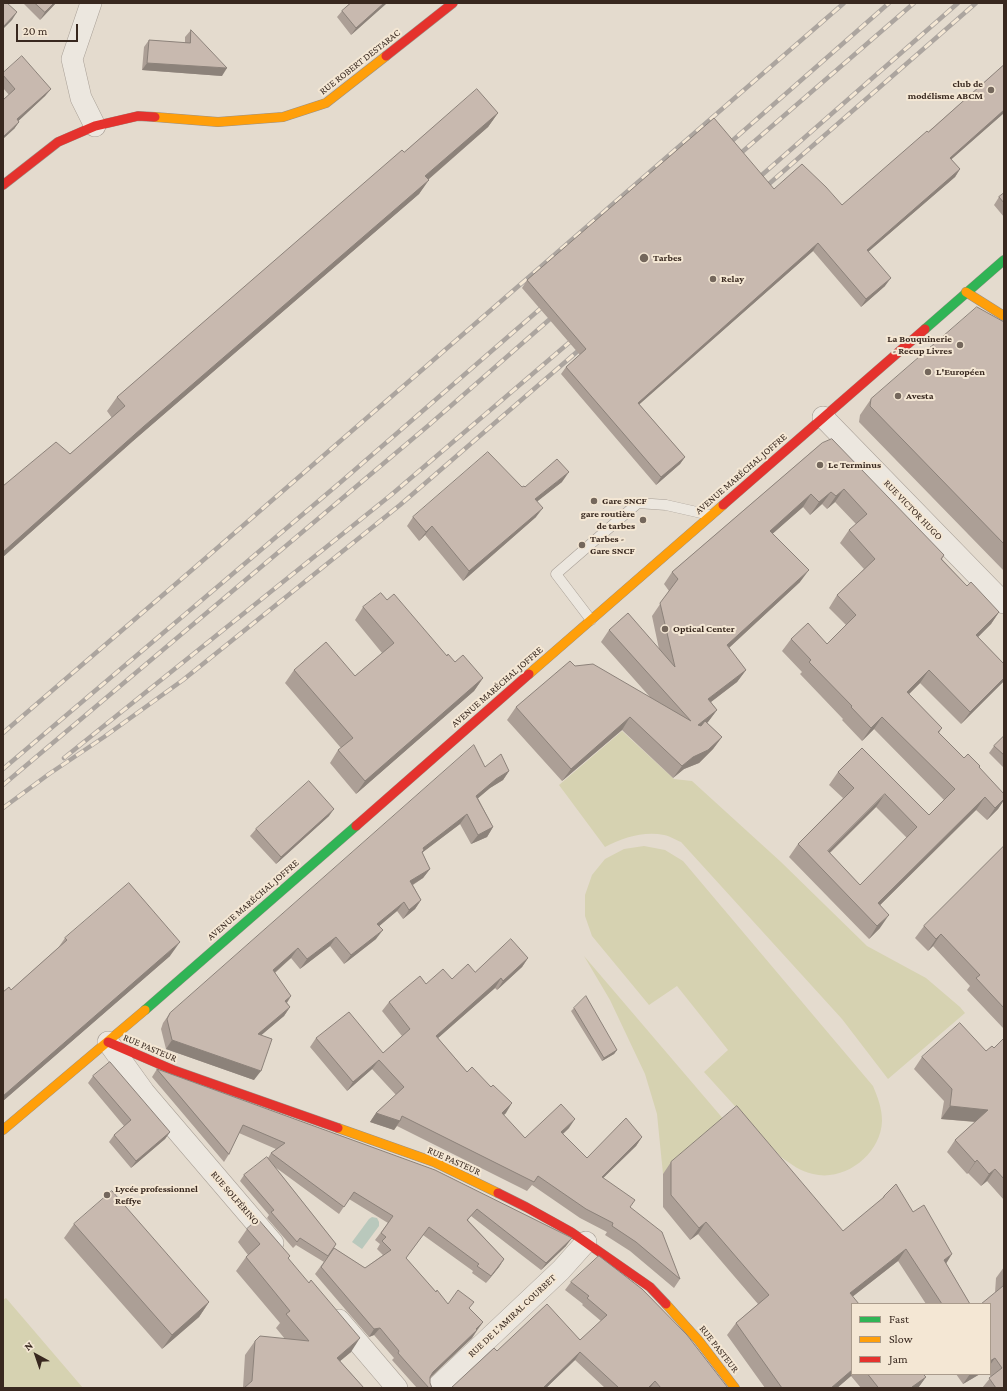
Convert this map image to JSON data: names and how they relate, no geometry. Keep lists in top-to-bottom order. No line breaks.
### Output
{"streets":{"main road":["RUE ROBERT DESTARAC","AVENUE MARÉCHAL JOFFRE","RUE PASTEUR"],"street":["RUE VICTOR HUGO","RUE SOLFÉRINO","RUE DE L'AMIRAL COURBET"]},"crossings":[["AVENUE MARÉCHAL JOFFRE","RUE VICTOR HUGO"],["AVENUE MARÉCHAL JOFFRE","RUE PASTEUR"],["AVENUE MARÉCHAL JOFFRE","RUE SOLFÉRINO"],["RUE PASTEUR","RUE SOLFÉRINO"],["RUE PASTEUR","RUE DE L'AMIRAL COURBET"]],"places":["club de modélisme ABCM","Tarbes","Relay","La Bouquinerie - Recup Livres","L'Européen","Avesta","Le Terminus","Gare SNCF","gare routière de tarbes","Tarbes - Gare SNCF","Optical Center","Lycée professionnel Reffye"],"legend":["Fast","Slow","Jam"],"scale_bar":"20 m","north":"top left"}
